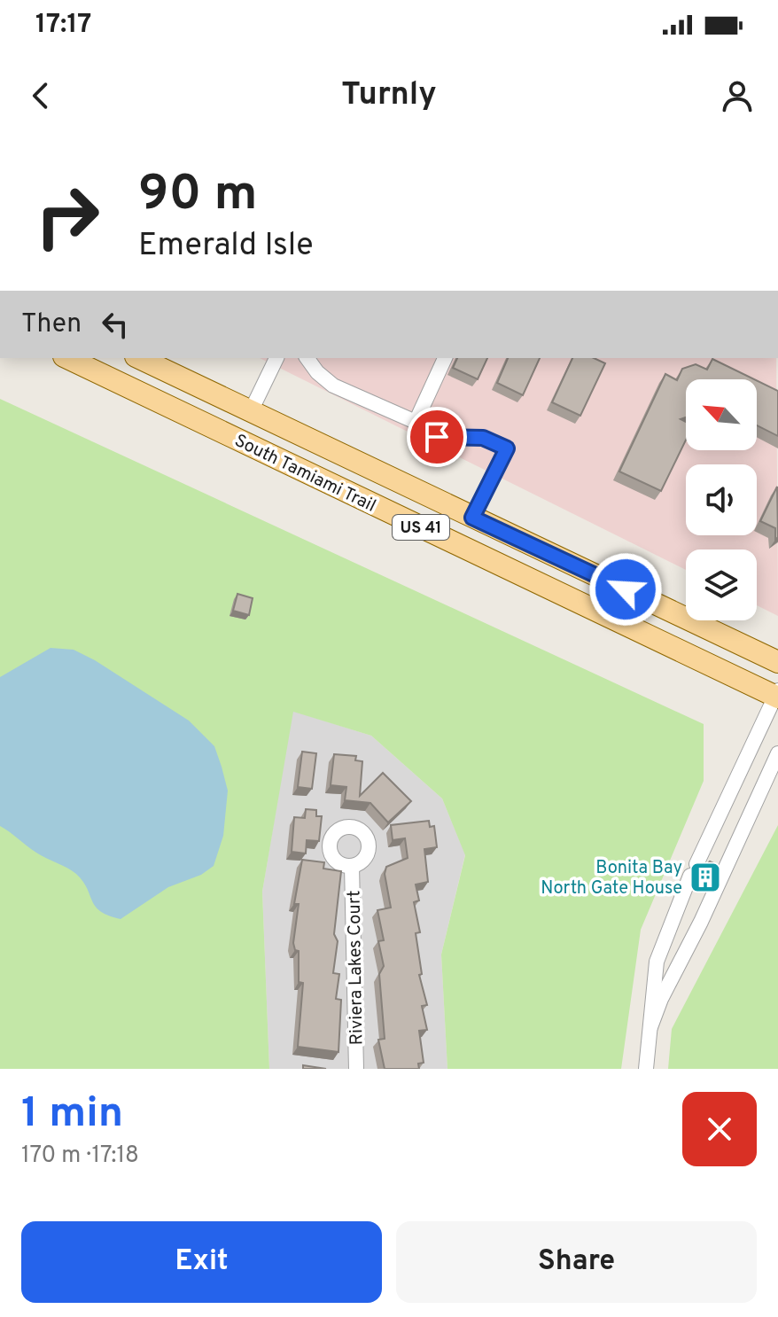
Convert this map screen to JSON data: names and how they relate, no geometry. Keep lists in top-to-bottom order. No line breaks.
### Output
{"streets":{"main road":["South Tamiami Trail","US 41"],"street":["Riviera Lakes Court"]},"places":{"building":["Bonita Bay North Gate House"]},"north":"top left","page":{"status":"17:17","header":"Turnly","turn":["90 m","Emerald Isle"],"then":"Then","heading":["1 min","170 m · 17:18"],"buttons":["Exit","Share"]}}
